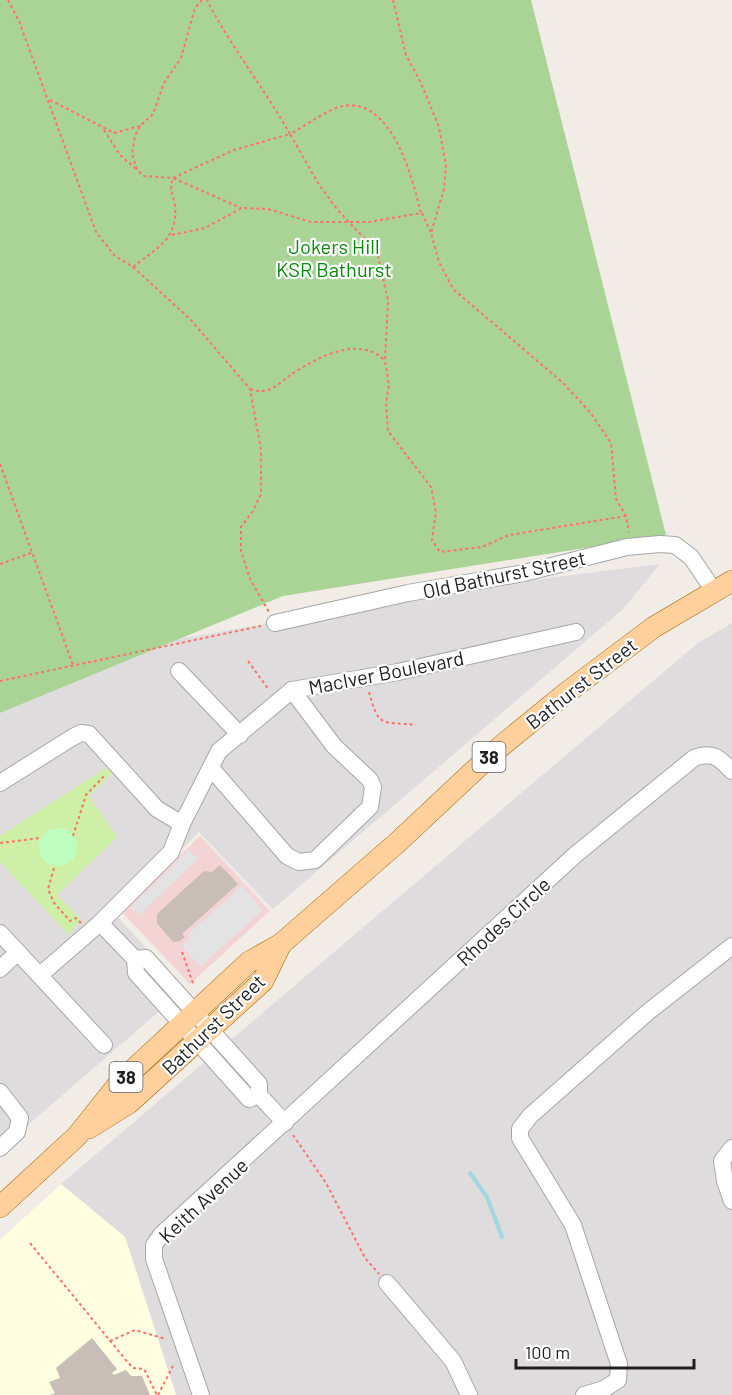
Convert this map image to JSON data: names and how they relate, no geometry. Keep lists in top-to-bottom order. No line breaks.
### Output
{"streets":{"main road":["Bathurst Street","38"],"street":["Old Bathurst Street","MacIver Boulevard","Rhodes Circle","Keith Avenue"]},"crossings":[["Old Bathurst Street","Bathurst Street"],["Rhodes Circle","Keith Avenue"]],"parks":["Jokers Hill KSR Bathurst"],"scale_bar":"100 m"}
